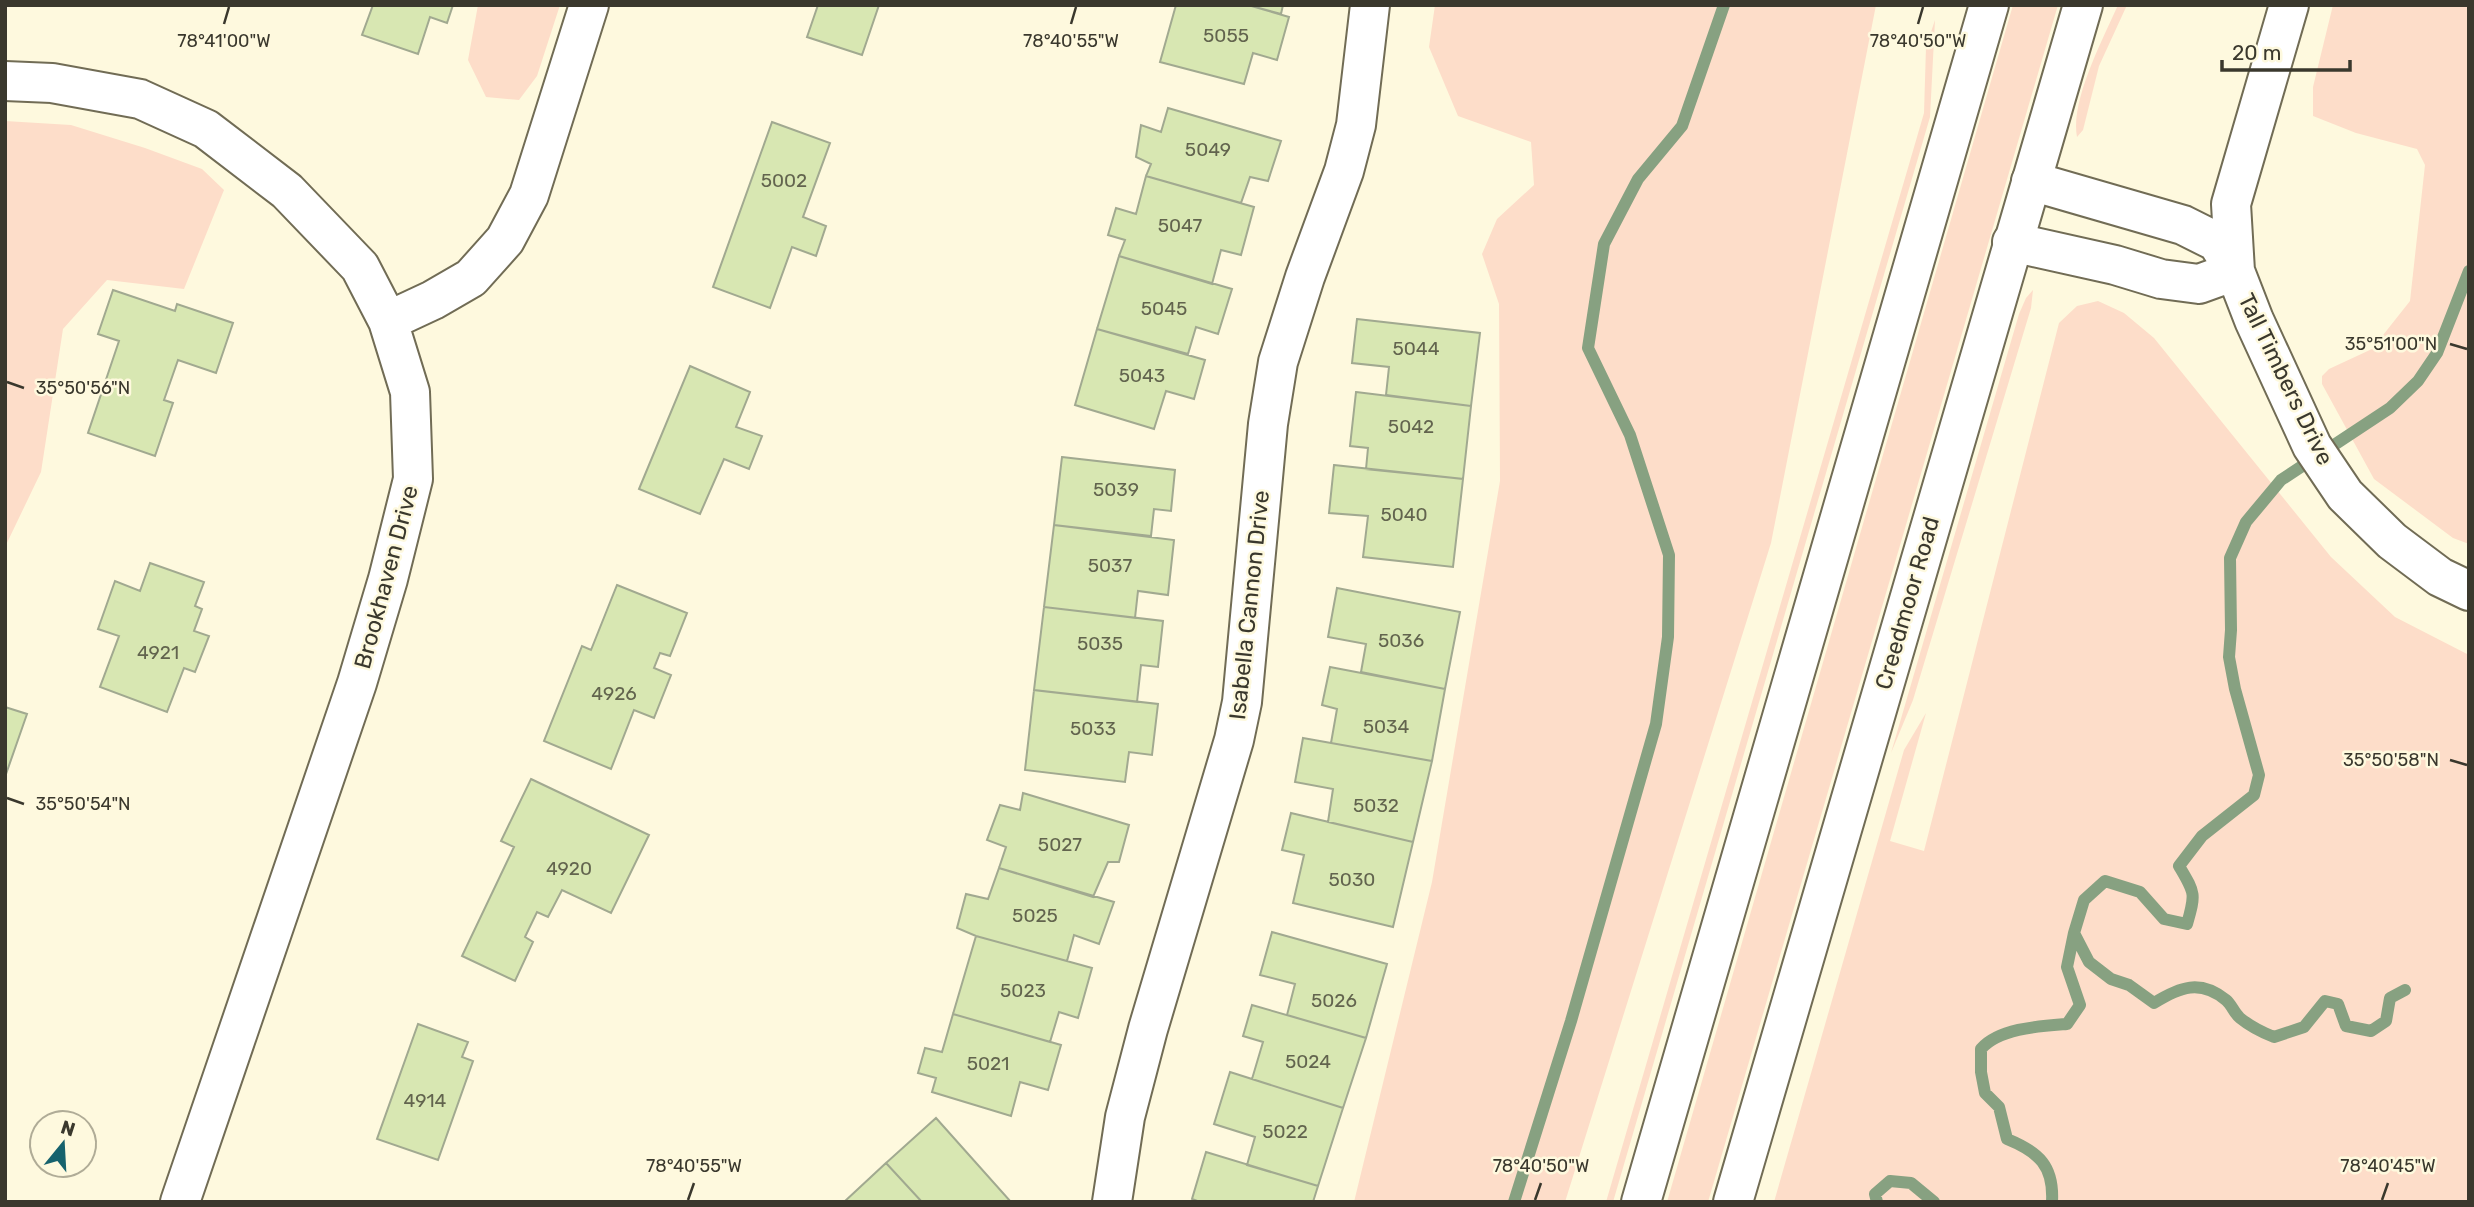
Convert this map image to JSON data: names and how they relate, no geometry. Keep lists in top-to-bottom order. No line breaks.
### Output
{"streets":{"street":["Tall Timbers Drive","Brookhaven Drive","Creedmoor Road","Isabella Cannon Drive"]},"crossings":[["Tall Timbers Drive","Creedmoor Road"]],"house_numbers":["5055","5049","5002","5047","5045","5044","5043","5042","5039","5040","5037","5036","5035","4921","4926","5034","5033","5032","5027","4920","5030","5025","5023","5026","5024","5021","4914","5022"],"scale_bar":"20 m","north":"top","coordinates":["78°41'00\"W","78°40'55\"W","78°40'50\"W","35°51'00\"N","35°50'56\"N","35°50'58\"N","35°50'54\"N","78°40'45\"W"]}
